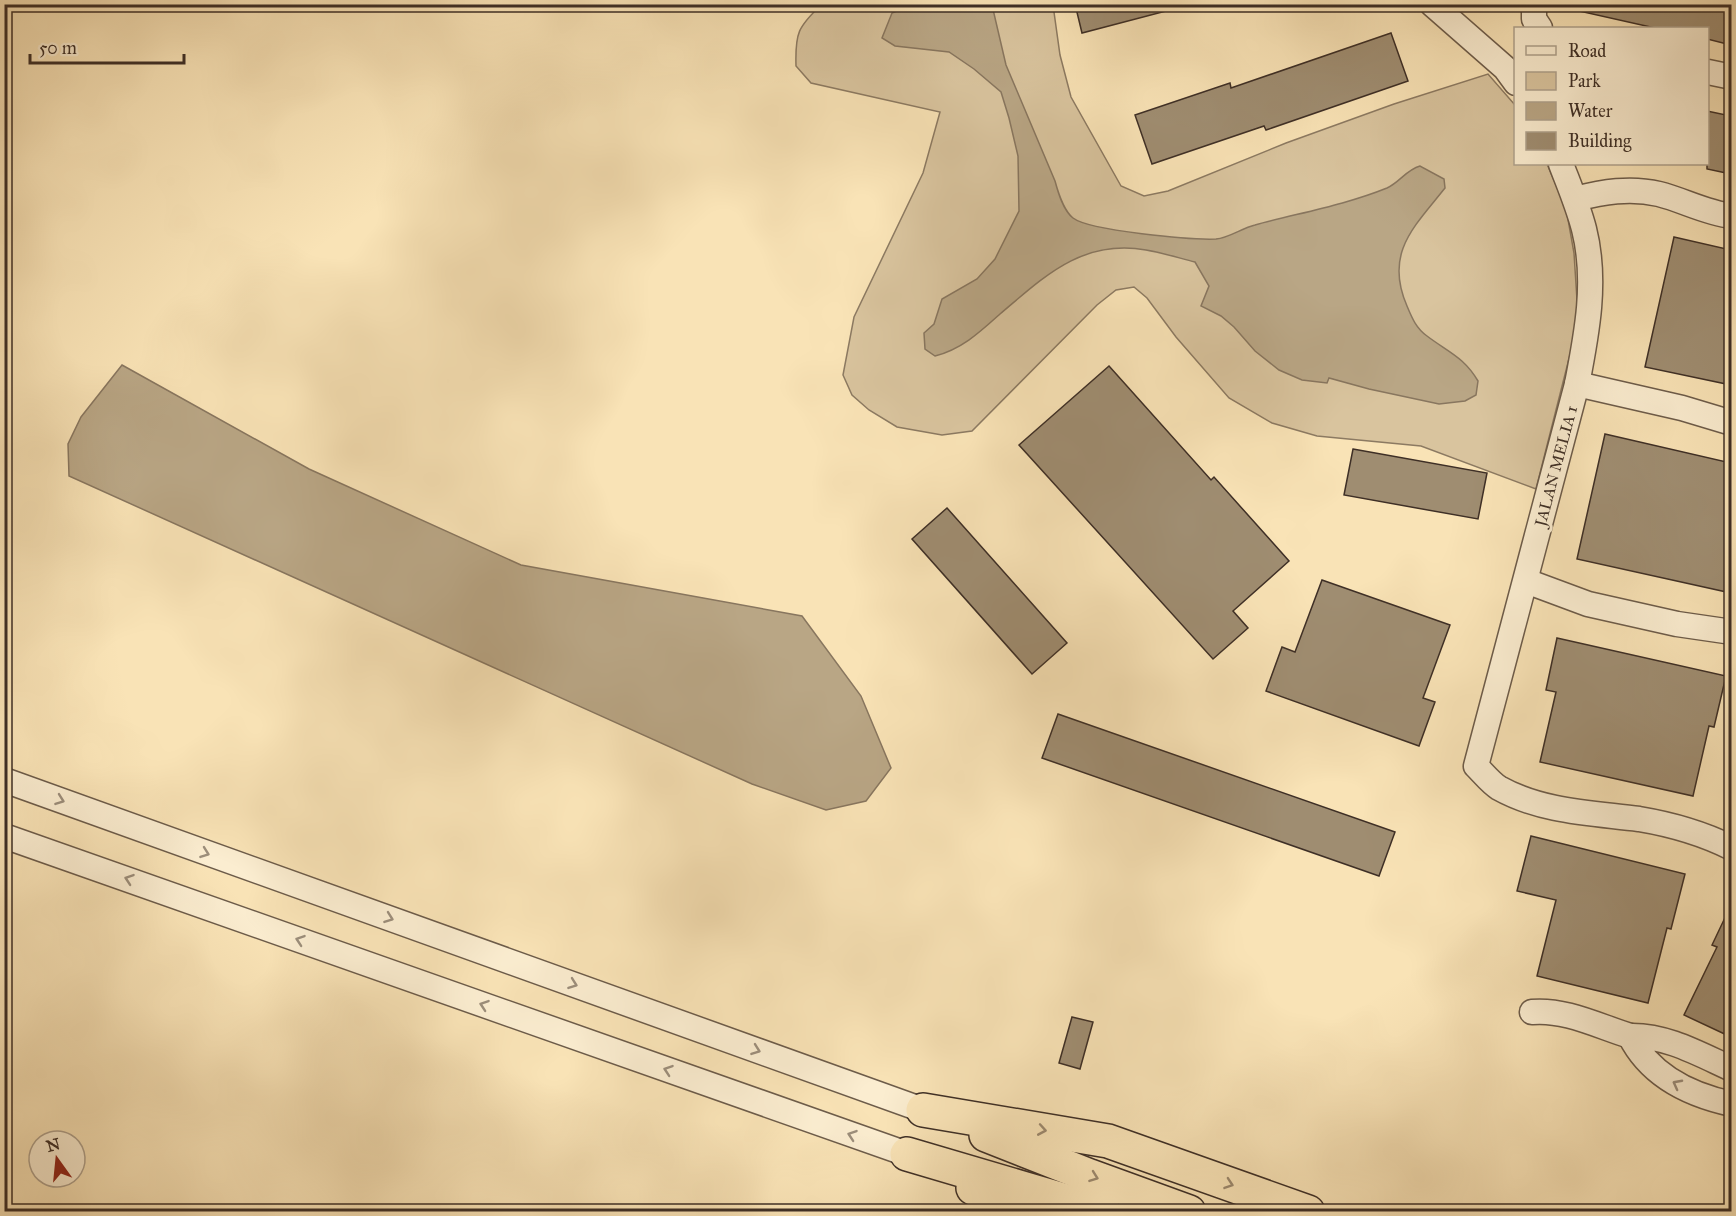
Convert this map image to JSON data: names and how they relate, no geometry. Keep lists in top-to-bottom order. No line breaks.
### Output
{"streets":{"street":["JALAN MELIA 1"]},"legend":["Road","Park","Water","Building"],"scale_bar":"50 m","north":"top"}
